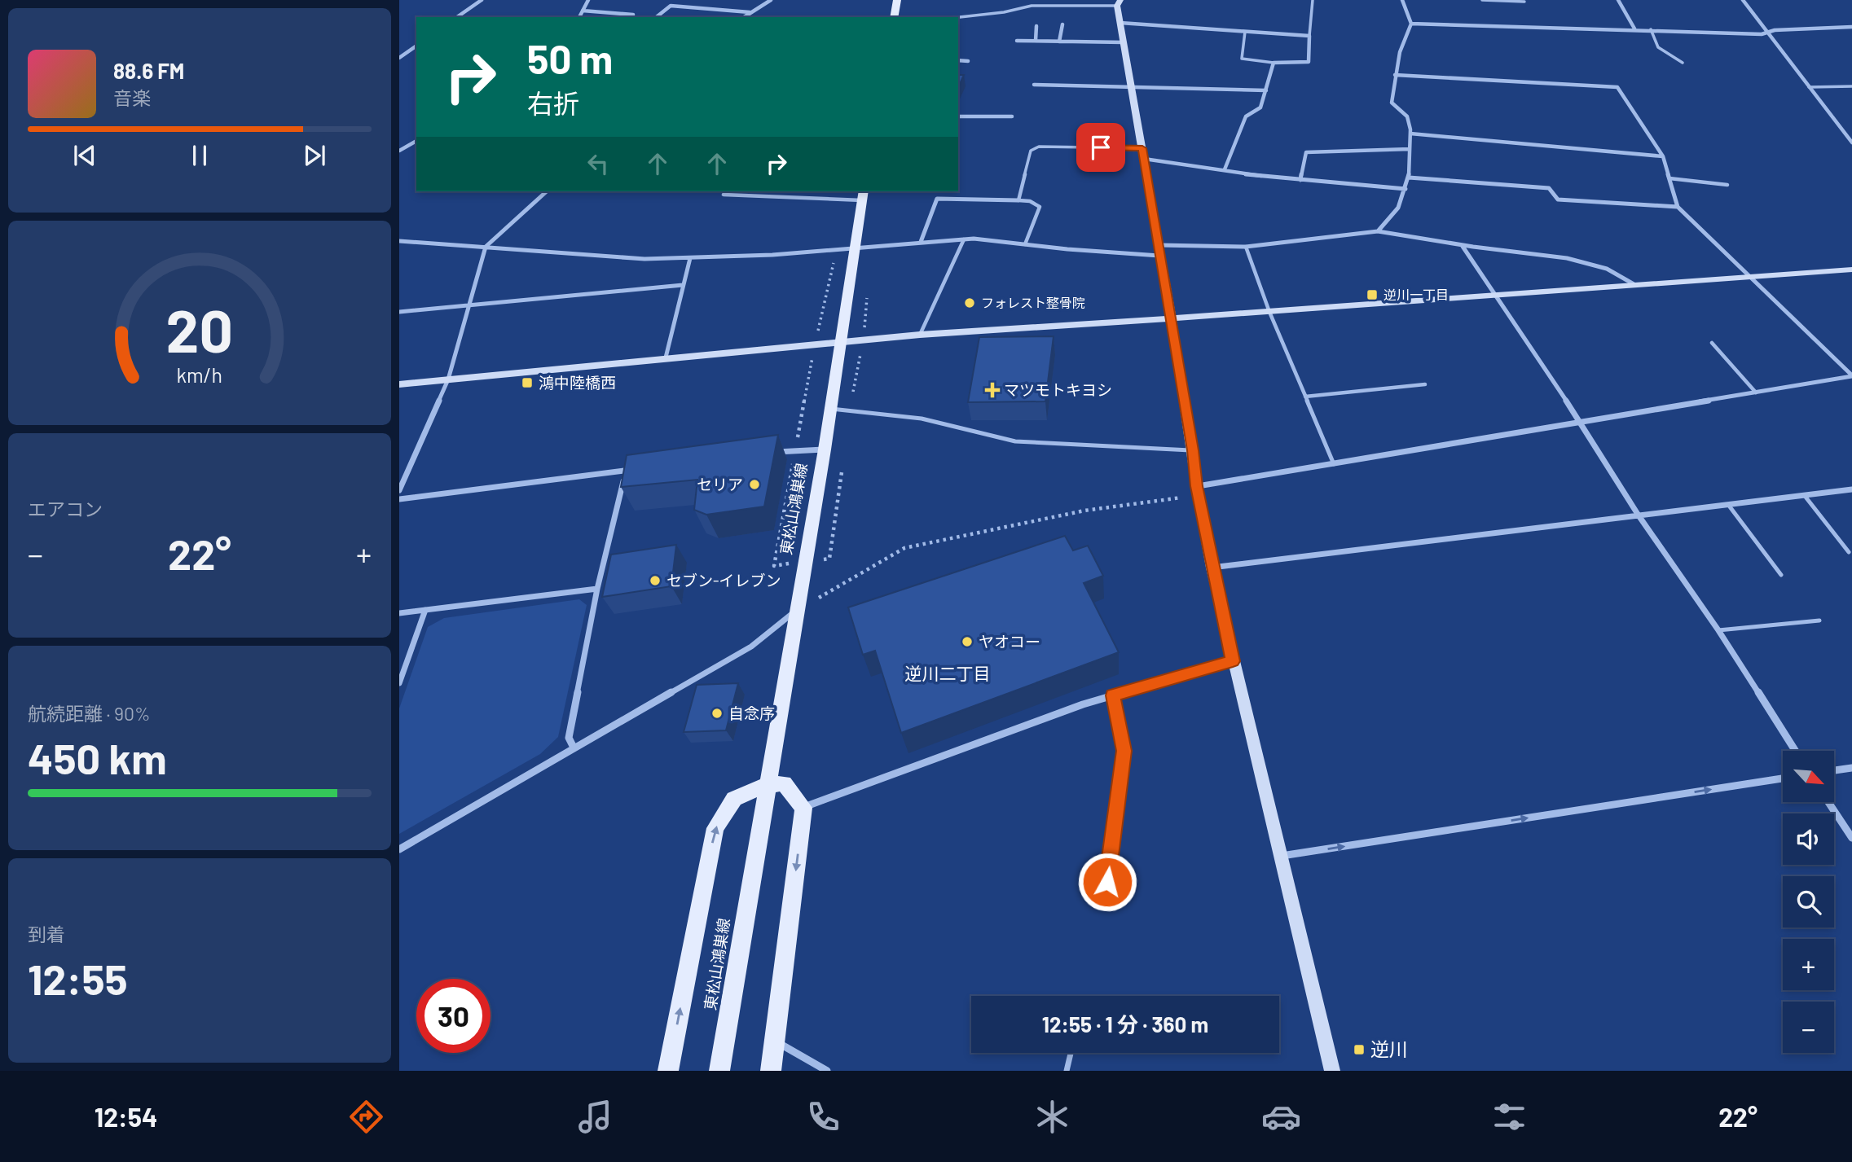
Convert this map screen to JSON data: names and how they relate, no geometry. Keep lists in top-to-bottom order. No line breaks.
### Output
{"streets":{"main road":["東松山鴻巣線"]},"districts":["逆川二丁目"],"places":{"transit":["逆川一丁目","鴻中陸橋西","逆川"],"other":["フォレスト整骨院","セリア","セブン-イレブン","ヤオコー","自念序"],"health":["マツモトキヨシ"]},"north":"bottom right","page":{"turn":["50 m","右折"],"song":["88.6 FM","音楽"],"tile":["エアコン",["航続距離 · 90%","450 km"],["到着","12:55"]],"heat":["−","22°","+"],"map_buttons":["+","−"],"limit":"30","trip":"12:55 · 1 分 · 360 m","tabs":["12:54","22°"],"gauge":["20","km/h"]}}
